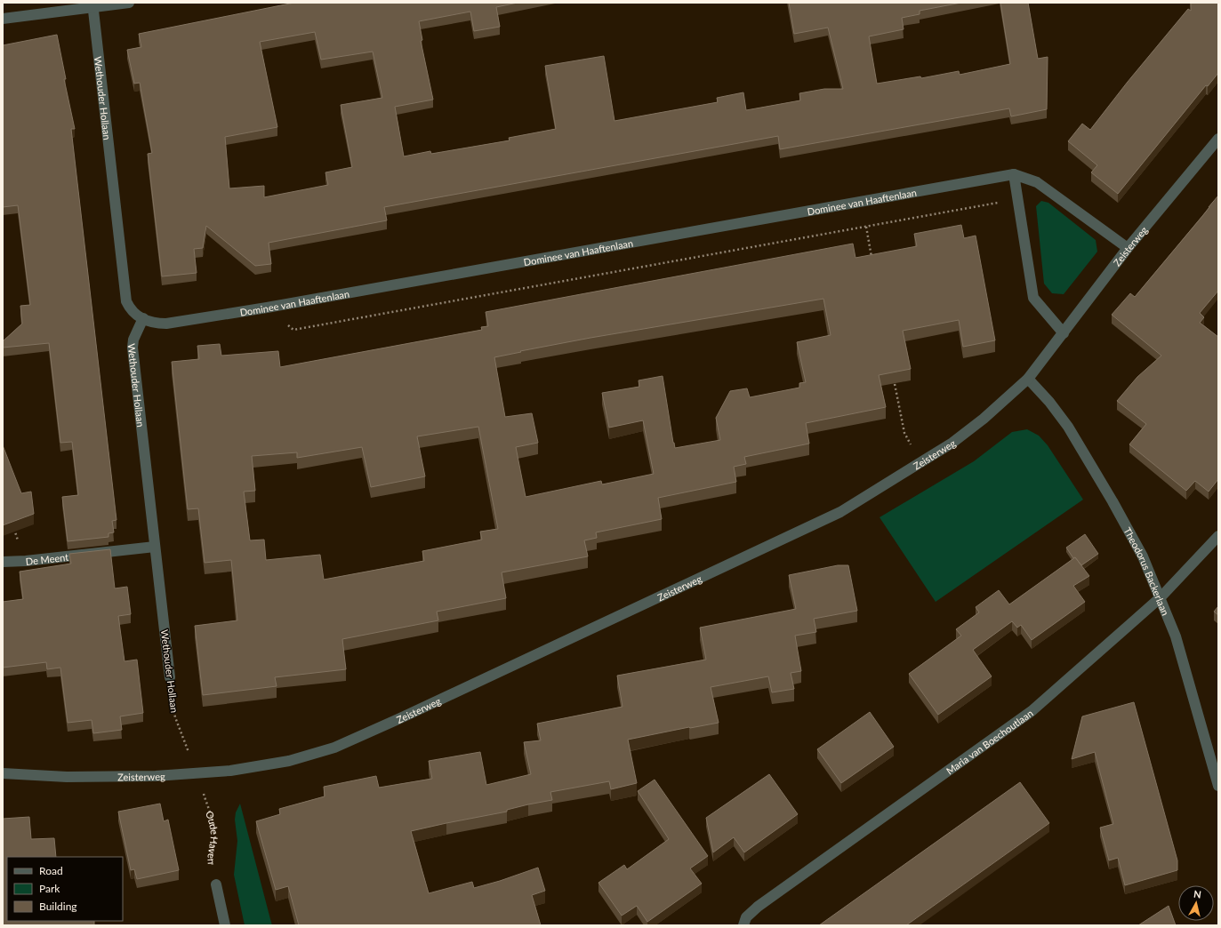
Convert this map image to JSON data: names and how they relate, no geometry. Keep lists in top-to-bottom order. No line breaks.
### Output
{"streets":{"street":["Wethouder Hollaan","Dominee van Haaftenlaan","Zeisterweg","De Meent","Theodorus Backerlaan","Maria van Boechoutlaan"],"path":["Oude Haven"]},"crossings":[["Wethouder Hollaan","Dominee van Haaftenlaan"],["Wethouder Hollaan","Zeisterweg"],["Wethouder Hollaan","De Meent"],["Zeisterweg","Theodorus Backerlaan"],["Theodorus Backerlaan","Maria van Boechoutlaan"]],"legend":["Road","Park","Building"],"north":"top"}
